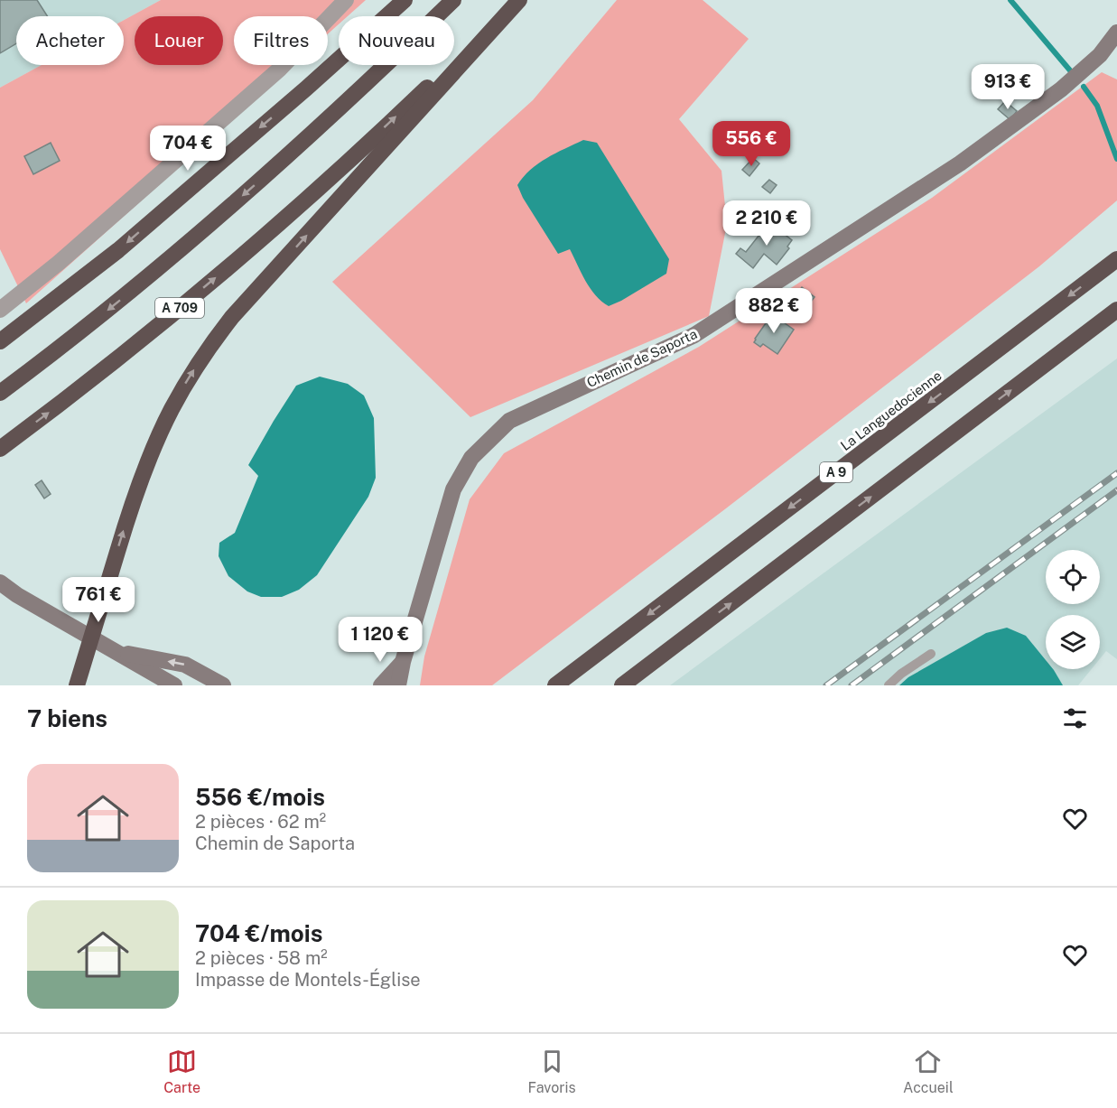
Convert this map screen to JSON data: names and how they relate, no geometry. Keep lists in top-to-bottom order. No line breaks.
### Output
{"streets":{"highway":["A 709","La Languedocienne","A 9"],"street":["Chemin de Saporta"]},"page":{"chip":["Acheter","Louer","Filtres","Nouveau"],"price":["913 €","556 €","704 €","2 210 €","882 €","761 €","1 120 €"],"heading":"7 biens","list":[{"name":"556 €/mois","note":"2 pièces · 62 m² · Chemin de Saporta"},{"name":"704 €/mois","note":"2 pièces · 58 m² · Impasse de Montels-Église"}],"tabs":["Carte","Favoris","Accueil"]}}
